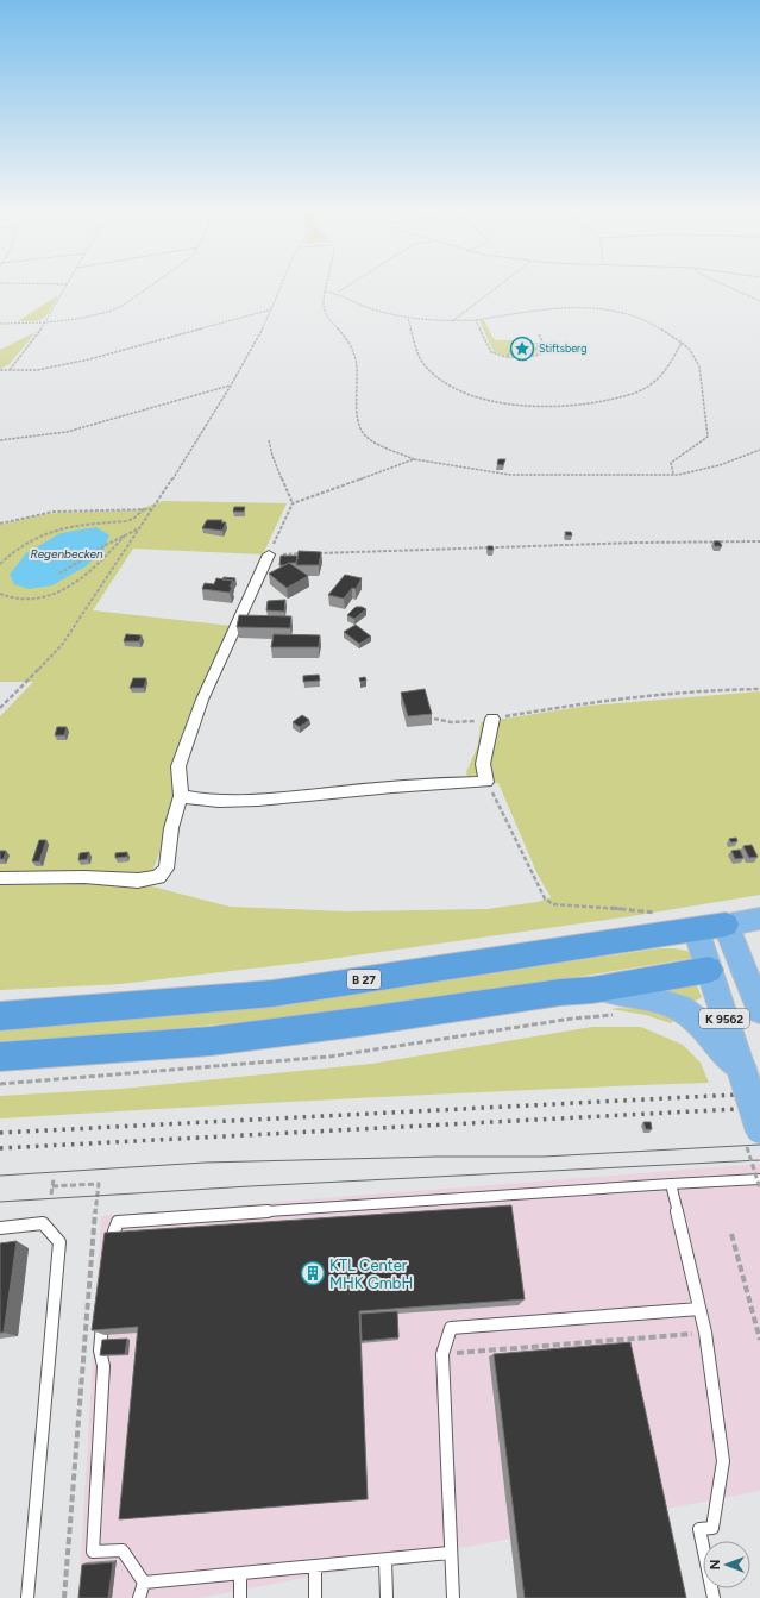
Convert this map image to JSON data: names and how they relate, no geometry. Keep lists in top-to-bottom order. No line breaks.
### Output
{"streets":{"highway":["B 27"],"main road":["K 9562"]},"crossings":[["B 27","K 9562"]],"water":["Regenbecken"],"places":{"place":["Stiftsberg"],"building":["KTL Center MHK GmbH"]},"north":"left"}
